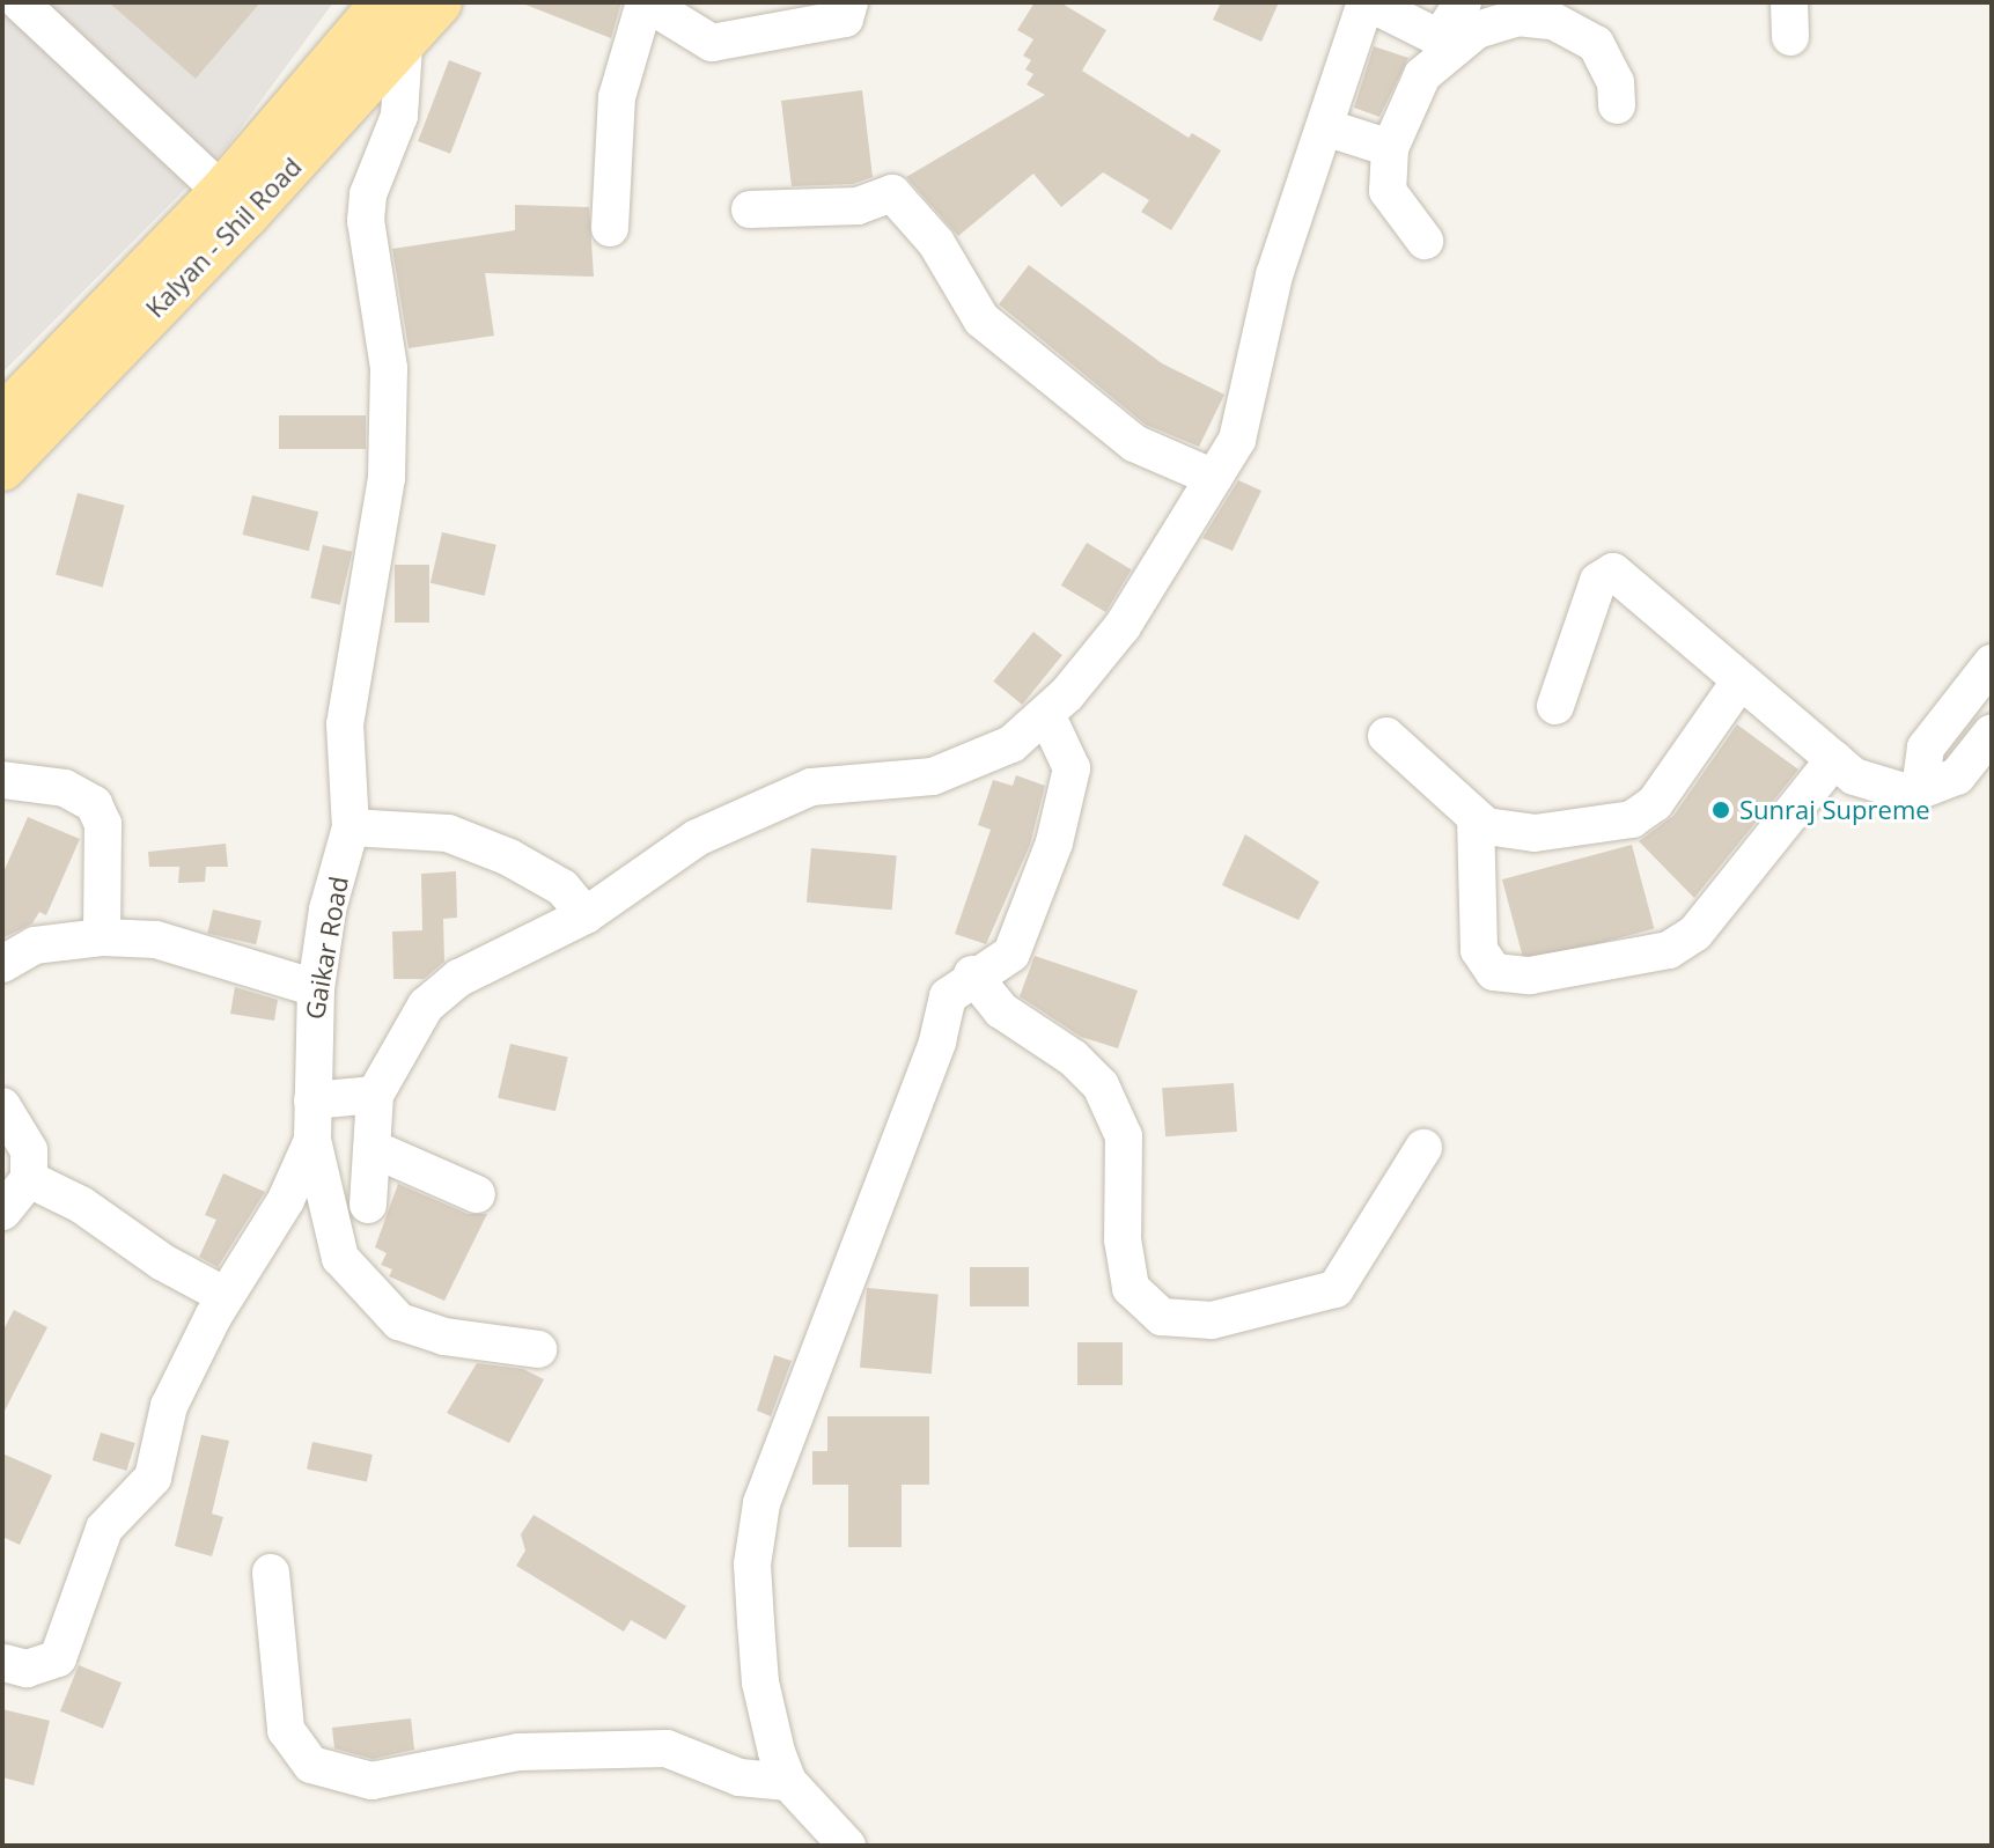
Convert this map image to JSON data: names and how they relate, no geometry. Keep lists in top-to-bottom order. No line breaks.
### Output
{"streets":{"main road":["Kalyan - Shil Road"],"street":["Gaikar Road"]},"crossings":[["Kalyan - Shil Road","Gaikar Road"]],"places":["Sunraj Supreme"]}
